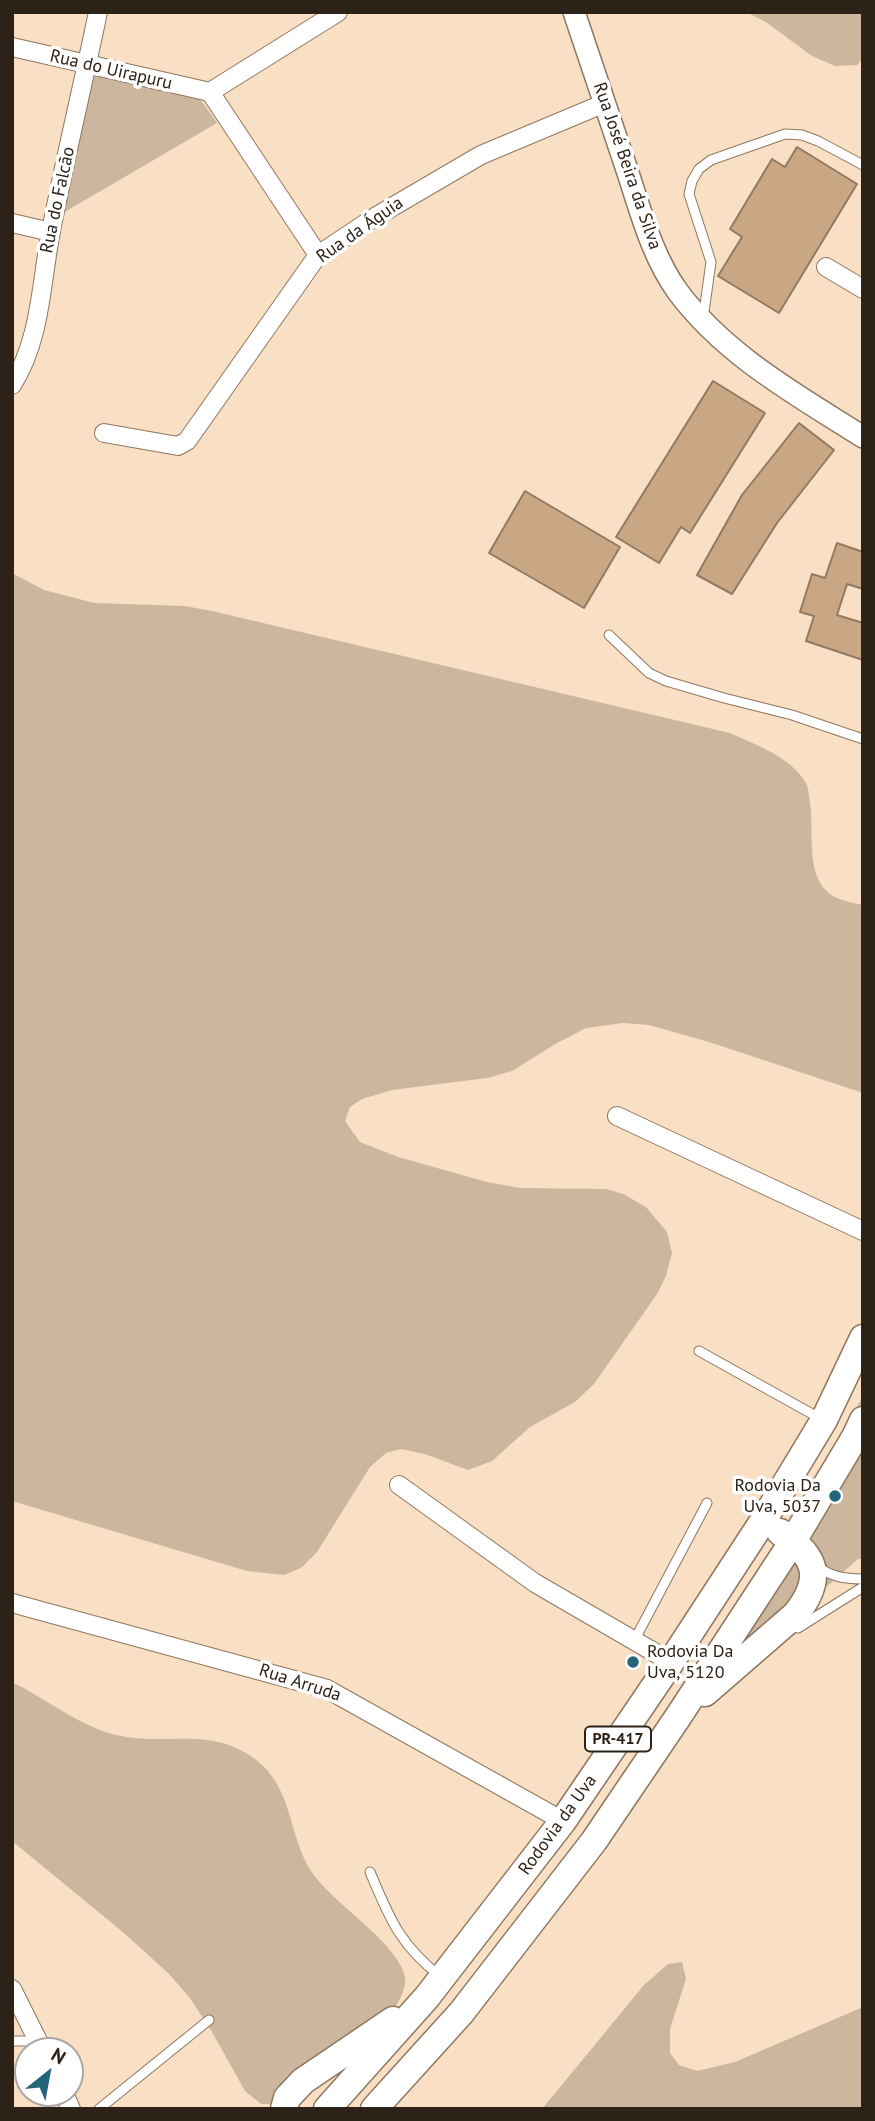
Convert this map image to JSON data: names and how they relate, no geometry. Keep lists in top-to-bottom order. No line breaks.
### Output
{"streets":{"main road":["PR-417","Rodovia da Uva"],"street":["Rua do Uirapuru","Rua José Beira da Silva","Rua do Falcão","Rua da Águia","Rua Arruda"]},"crossings":[["Rua do Uirapuru","Rua do Falcão"],["Rua José Beira da Silva","Rua da Águia"],["Rua Arruda","Rodovia da Uva"]],"places":["Rodovia Da Uva, 5037","Rodovia Da Uva, 5120"],"north":"top right"}
